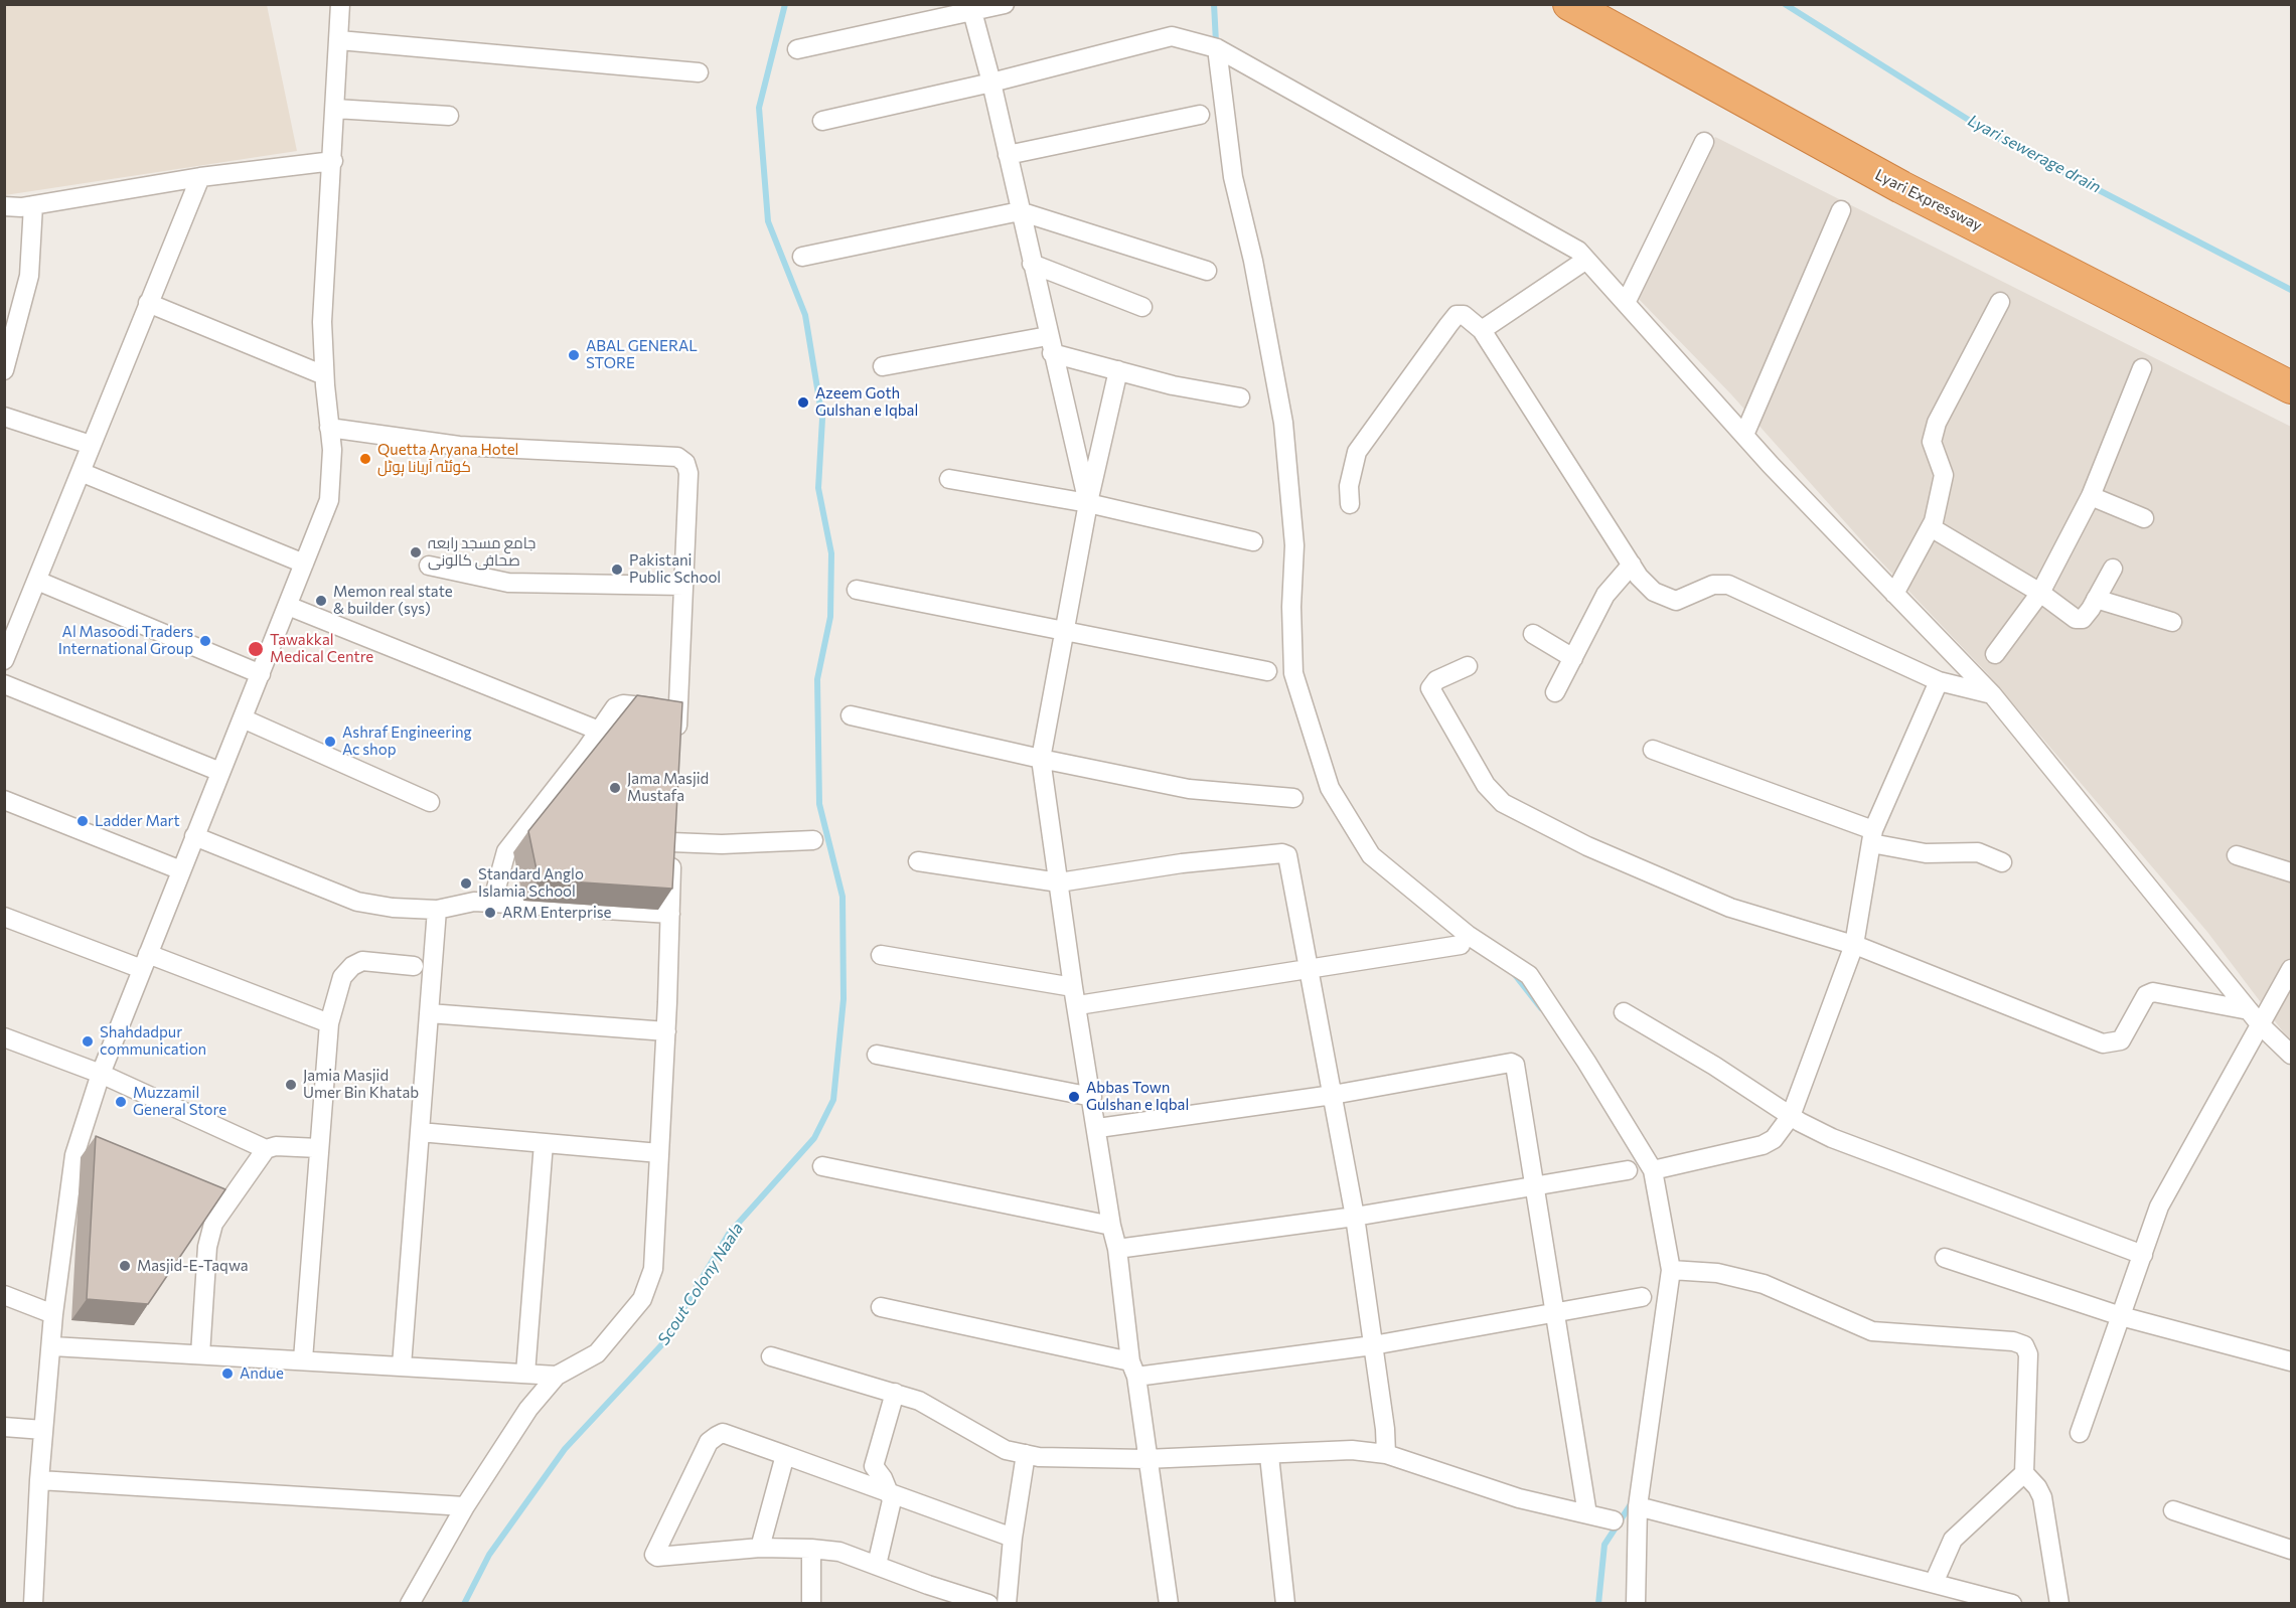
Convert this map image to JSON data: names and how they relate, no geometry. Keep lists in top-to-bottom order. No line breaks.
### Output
{"streets":{"highway":["Lyari Expressway"]},"water":["Lyari sewerage drain","Scout Colony Naala"],"places":["ABAL GENERAL STORE","Azeem Goth Gulshan e Iqbal","Quetta Aryana Hotel کوئٹہ آریانا ہوٹل","جامع مسجد رابعہ صحافی کالونی","Pakistani Public School","Memon real state & builder (sys)","Al Masoodi Traders International Group","Tawakkal Medical Centre","Ashraf Engineering Ac shop","Jama Masjid Mustafa","Ladder Mart","Standard Anglo Islamia School","ARM Enterprise","Shahdadpur communication","Jamia Masjid Umer Bin Khatab","Abbas Town Gulshan e Iqbal","Muzzamil General Store","Masjid-E-Taqwa","Andue"]}
